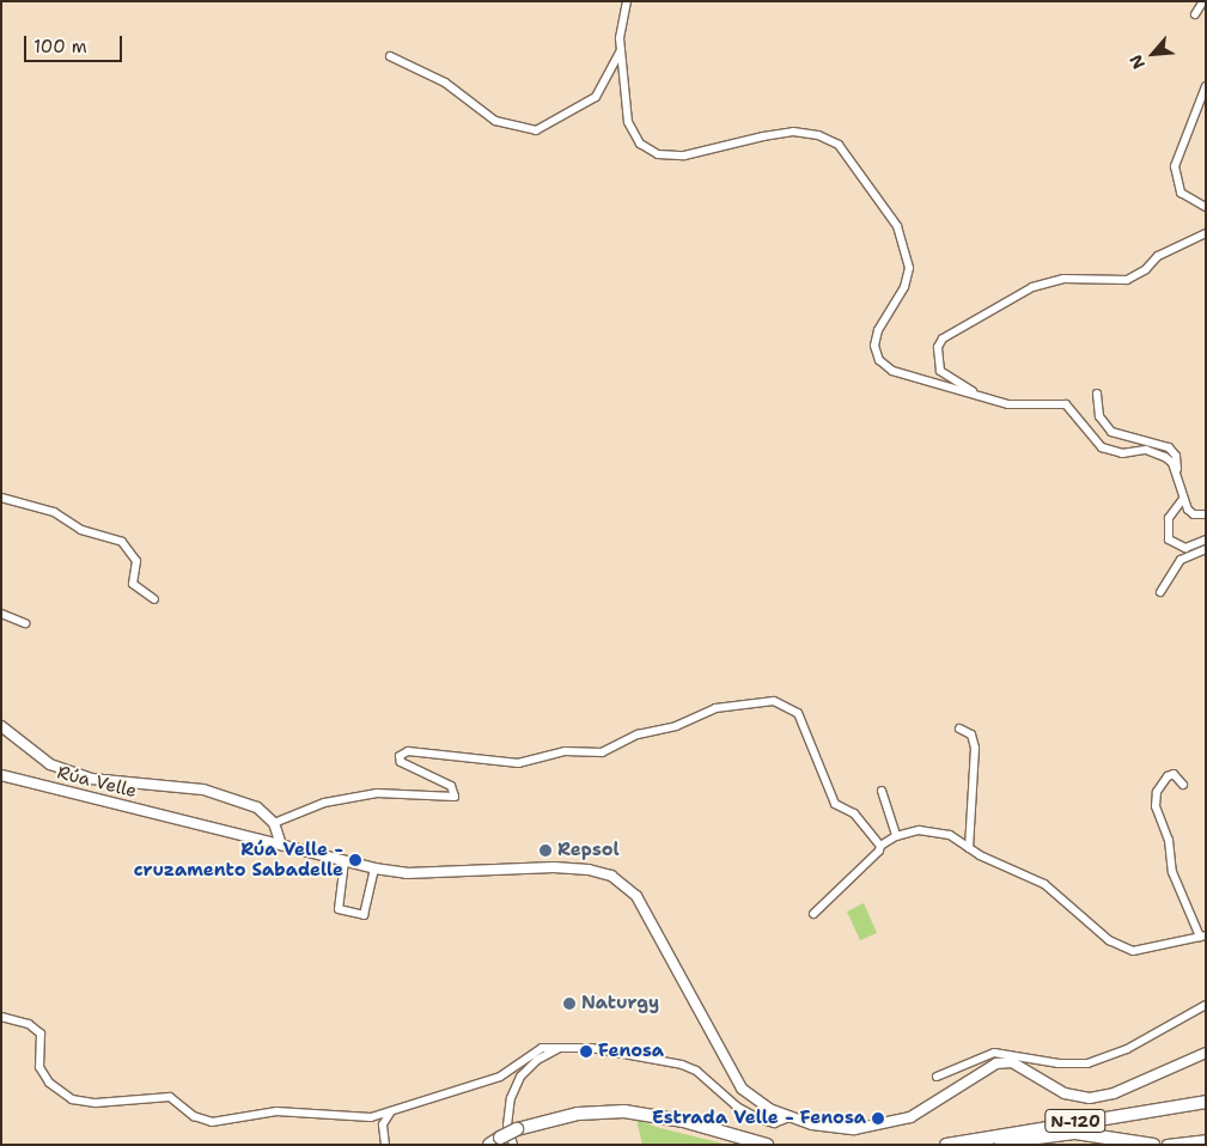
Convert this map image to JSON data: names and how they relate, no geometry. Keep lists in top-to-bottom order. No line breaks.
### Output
{"streets":{"highway":["N-120"],"street":["Rúa Velle"]},"places":["Repsol","Rúa Velle - cruzamento Sabadelle","Naturgy","Fenosa","Estrada Velle - Fenosa"],"scale_bar":"100 m","north":"bottom left"}
